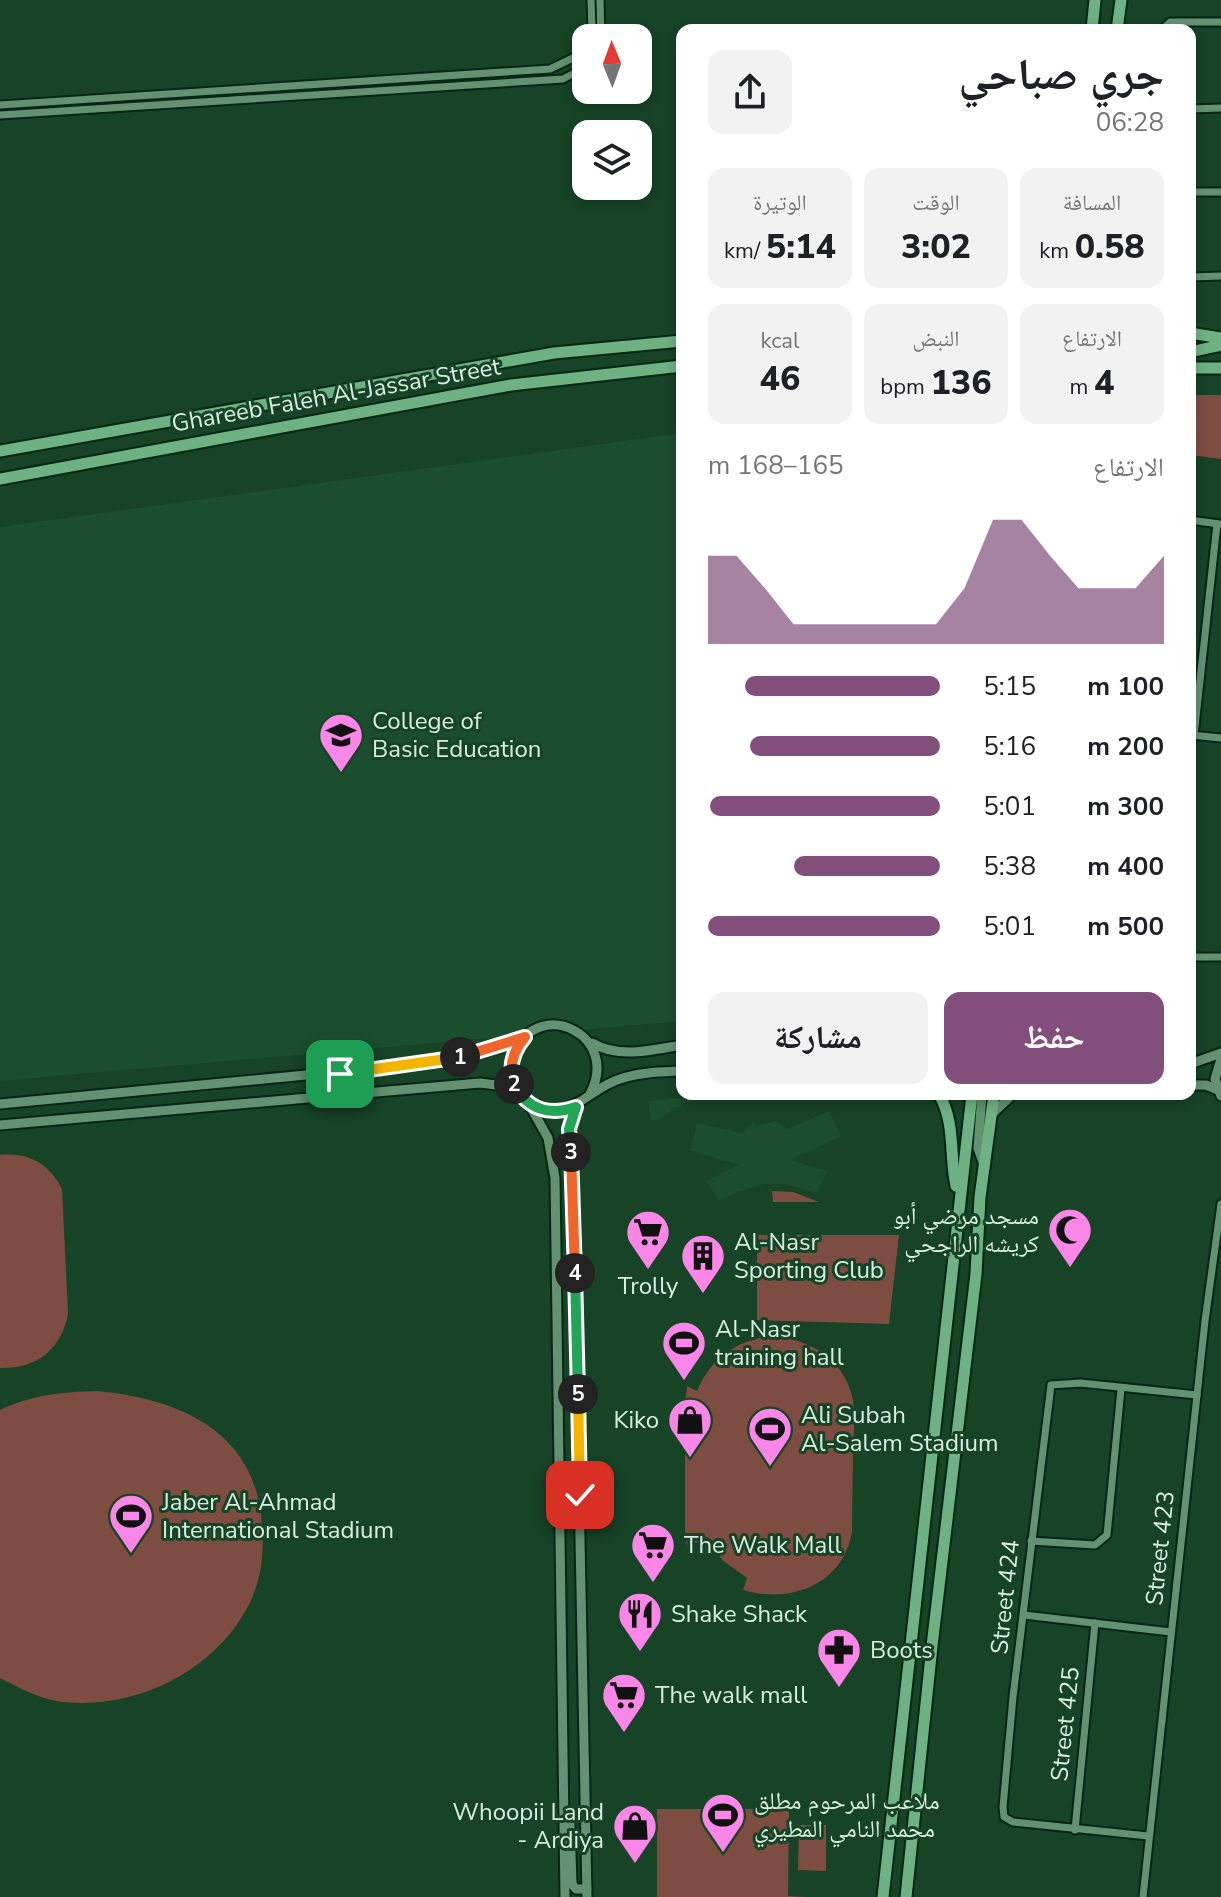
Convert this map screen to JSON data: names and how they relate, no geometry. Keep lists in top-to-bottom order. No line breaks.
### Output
{"streets":{"main road":["Ghareeb Faleh Al-Jassar Street"],"street":["Street 423","Street 424","Street 425"]},"crossings":[["Street 423","Street 424"],["Street 424","Street 425"]],"places":{"school or university":["College of Basic Education"],"mosque":["مسجد مرضي أبو كريشه الراجحي"],"supermarket":["Trolly","The Walk Mall","The walk mall"],"building":["Al-Nasr Sporting Club"],"sports":["Al-Nasr training hall","Ali Subah Al-Salem Stadium","Jaber Al-Ahmad International Stadium","ملاعب المرحوم مطلق محمد النامي المطيري"],"shop":["Kiko","Whoopii Land - Ardiya"],"restaurant":["Shake Shack"],"pharmacy":["Boots"]},"north":"top","page":{"heading":["جري صباحي","06:28"],"stats":[["المسافة","0.58 km"],["الوقت","3:02"],["الوتيرة","5:14 /km"],["الارتفاع","4 m"],["النبض","136 bpm"],["kcal","46"]],"chart":["الارتفاع","165–168 m"],"list":[{"name":"100 m","note":"5:15"},{"name":"200 m","note":"5:16"},{"name":"300 m","note":"5:01"},{"name":"400 m","note":"5:38"},{"name":"500 m","note":"5:01"}],"buttons":["حفظ","مشاركة"],"pins":["1","2","3","4","5"]}}
